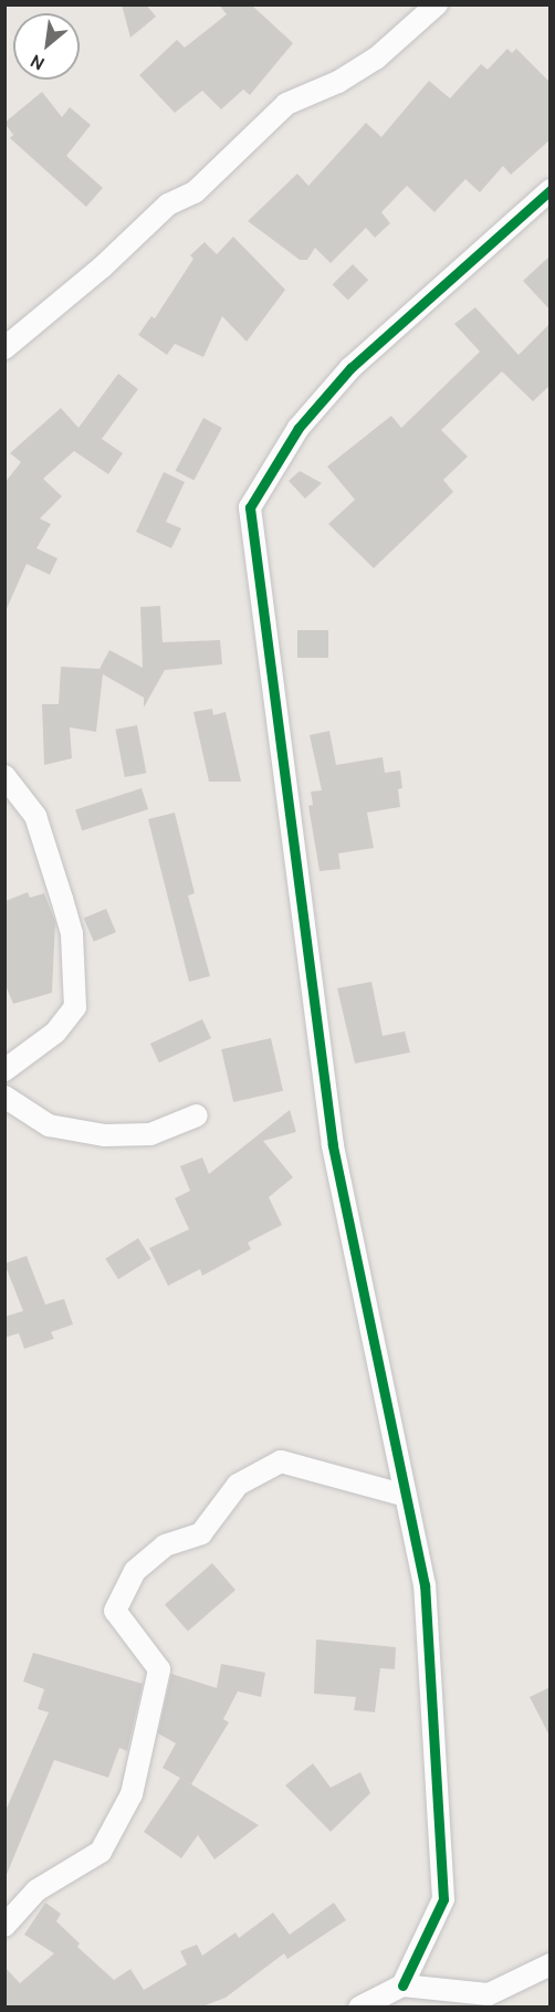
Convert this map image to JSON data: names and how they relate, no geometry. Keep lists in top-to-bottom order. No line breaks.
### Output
{"north":"bottom left"}
